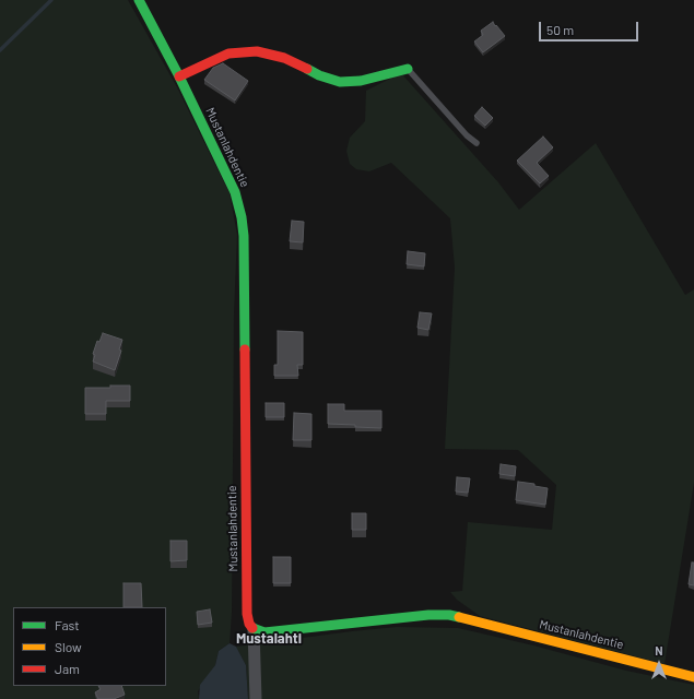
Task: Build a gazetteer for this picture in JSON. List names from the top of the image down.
{
  "streets": {
    "street": ["Mustanlahdentie"]
  },
  "districts": ["Mustalahti"],
  "legend": ["Fast", "Slow", "Jam"],
  "scale_bar": "50 m",
  "north": "top"
}
